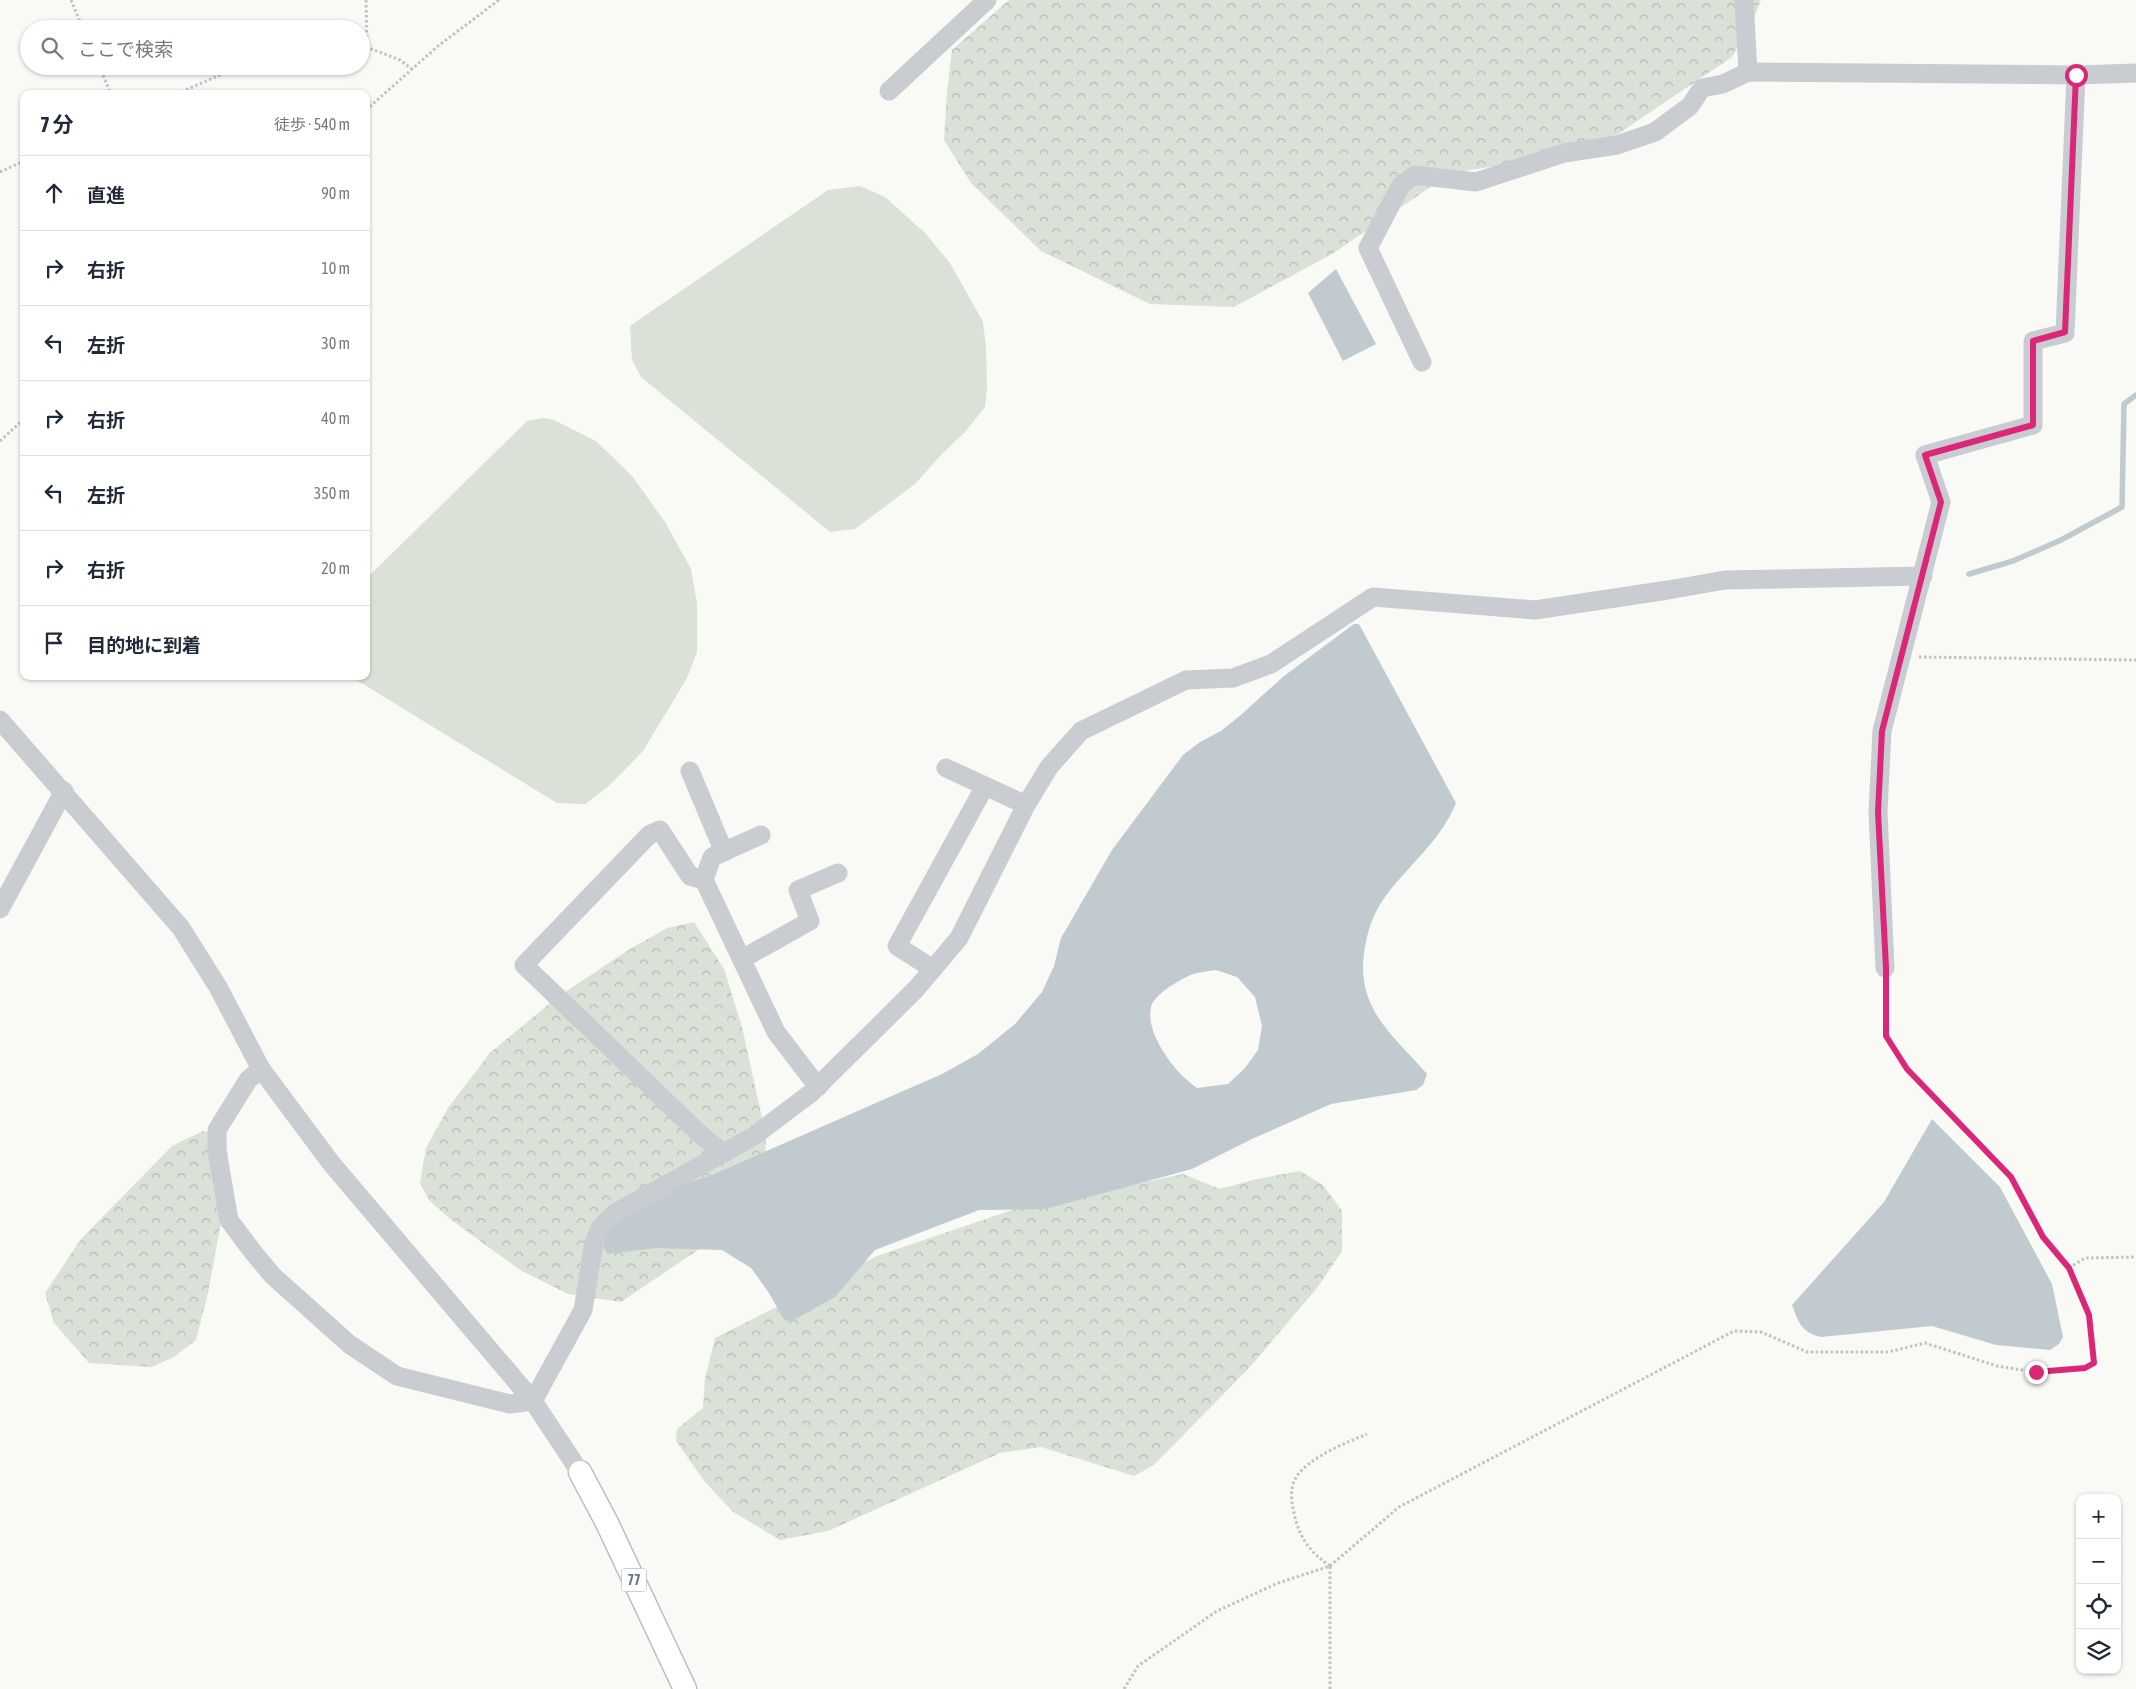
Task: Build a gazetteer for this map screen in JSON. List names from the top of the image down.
{
  "streets": {
    "main road": ["77"]
  },
  "page": {
    "search": "ここで検索",
    "heading": ["7 分", "徒歩 · 540 m"],
    "list": [
      ["直進", "90 m"],
      ["右折", "10 m"],
      ["左折", "30 m"],
      ["右折", "40 m"],
      ["左折", "350 m"],
      ["右折", "20 m"],
      "目的地に到着"
    ],
    "map_buttons": ["+", "−"]
  }
}
